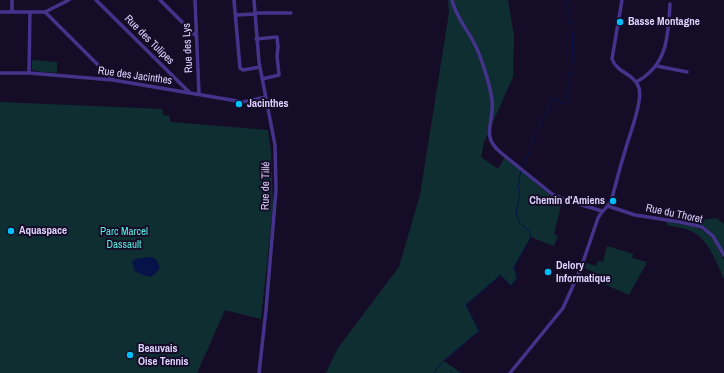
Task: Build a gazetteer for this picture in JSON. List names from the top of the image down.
{
  "streets": {
    "street": [
      "Rue des Tulipes",
      "Rue des Lys",
      "Rue des Jacinthes",
      "Rue de Tillé",
      "Rue du Thoret"
    ]
  },
  "crossings": [
    ["Rue des Tulipes", "Rue des Jacinthes"],
    ["Rue des Lys", "Rue des Jacinthes"],
    ["Rue des Jacinthes", "Rue de Tillé"]
  ],
  "parks": ["Parc Marcel Dassault"],
  "places": [
    "Basse Montagne",
    "Jacinthes",
    "Chemin d'Amiens",
    "Aquaspace",
    "Delory Informatique",
    "Beauvais Oise Tennis"
  ]
}
